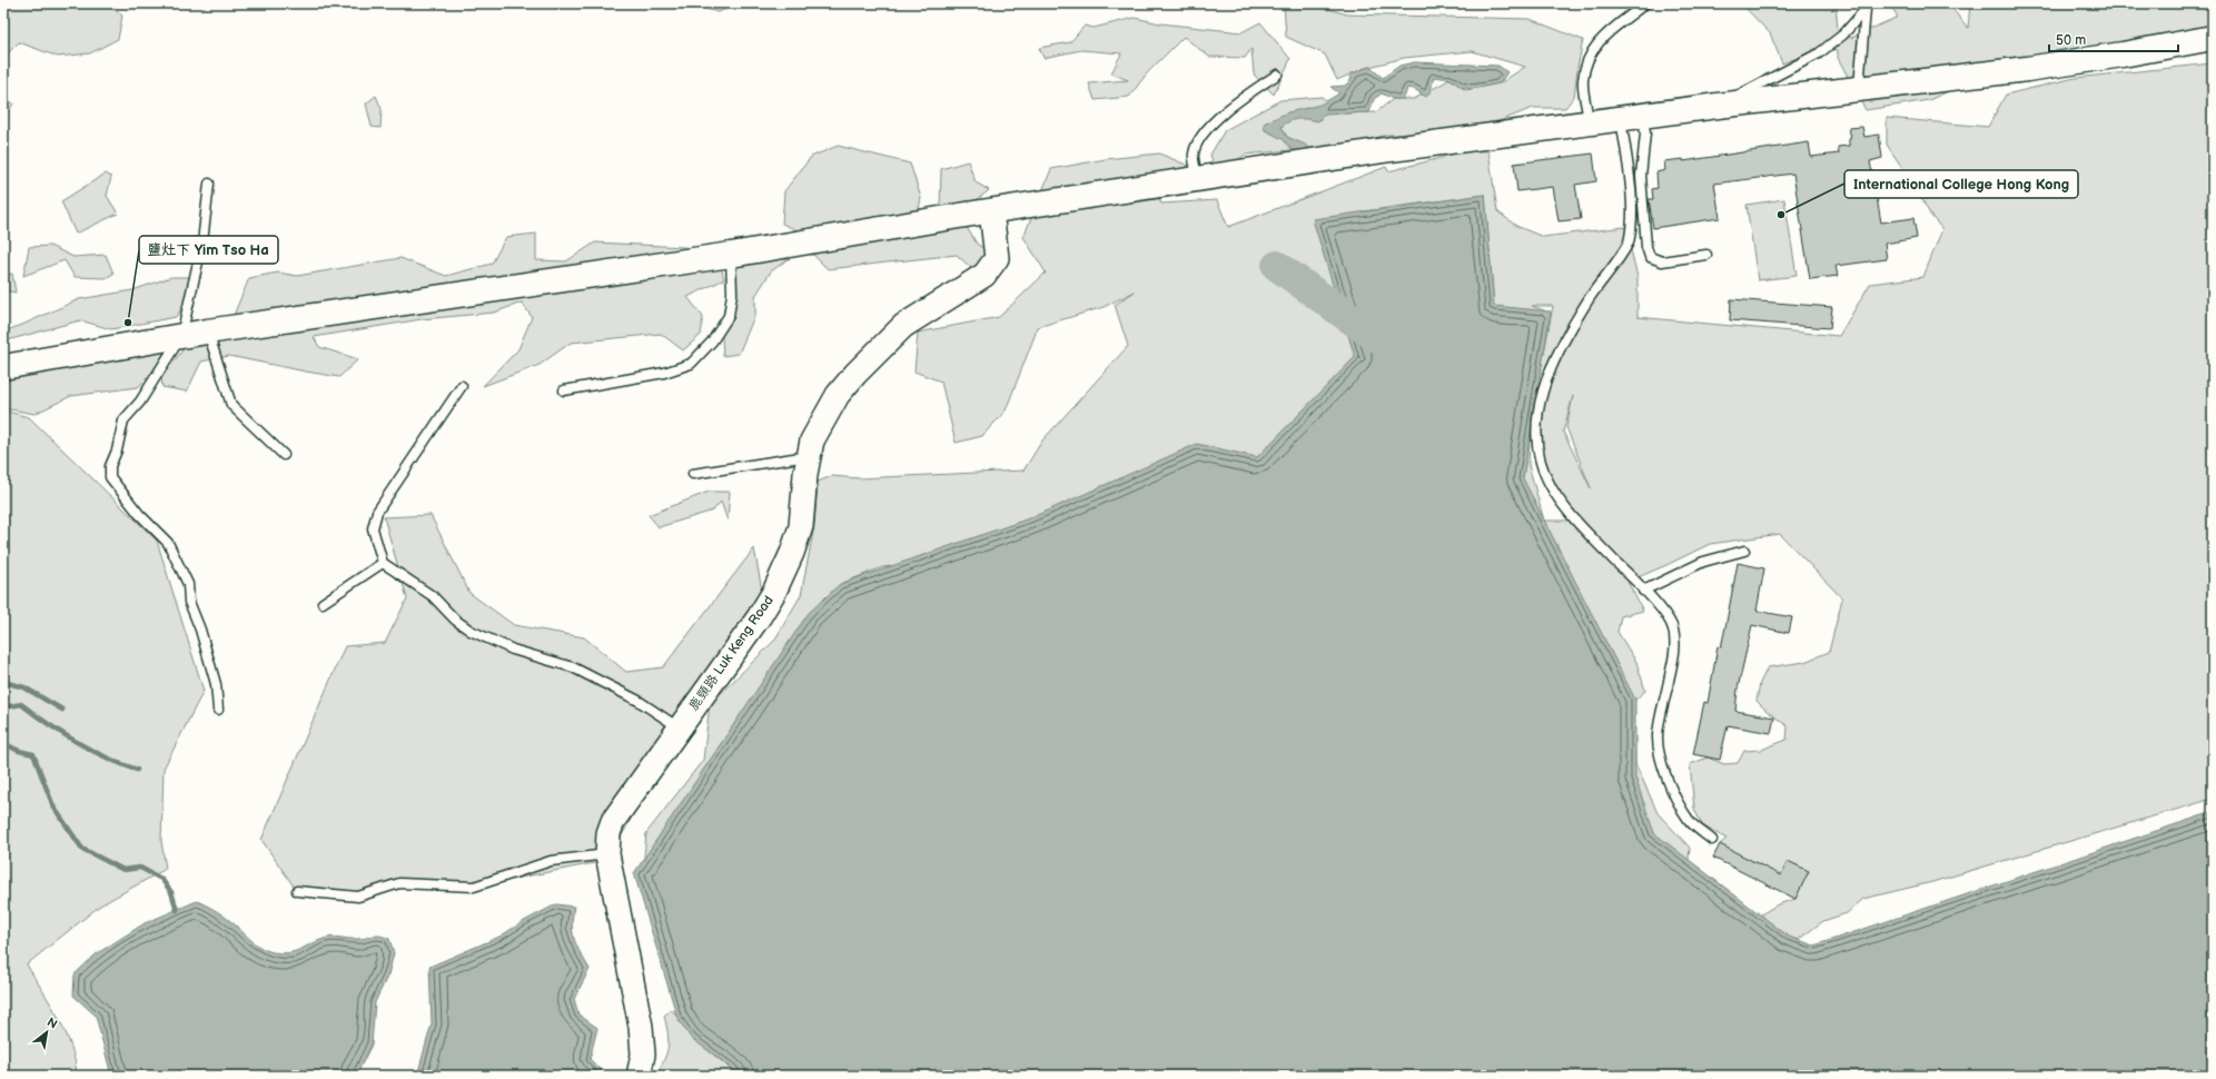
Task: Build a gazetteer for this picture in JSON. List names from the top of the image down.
{
  "streets": {
    "street": ["鹿頸路 Luk Keng Road"]
  },
  "places": ["International College Hong Kong", "鹽灶下 Yim Tso Ha"],
  "scale_bar": "50 m",
  "north": "top right"
}
